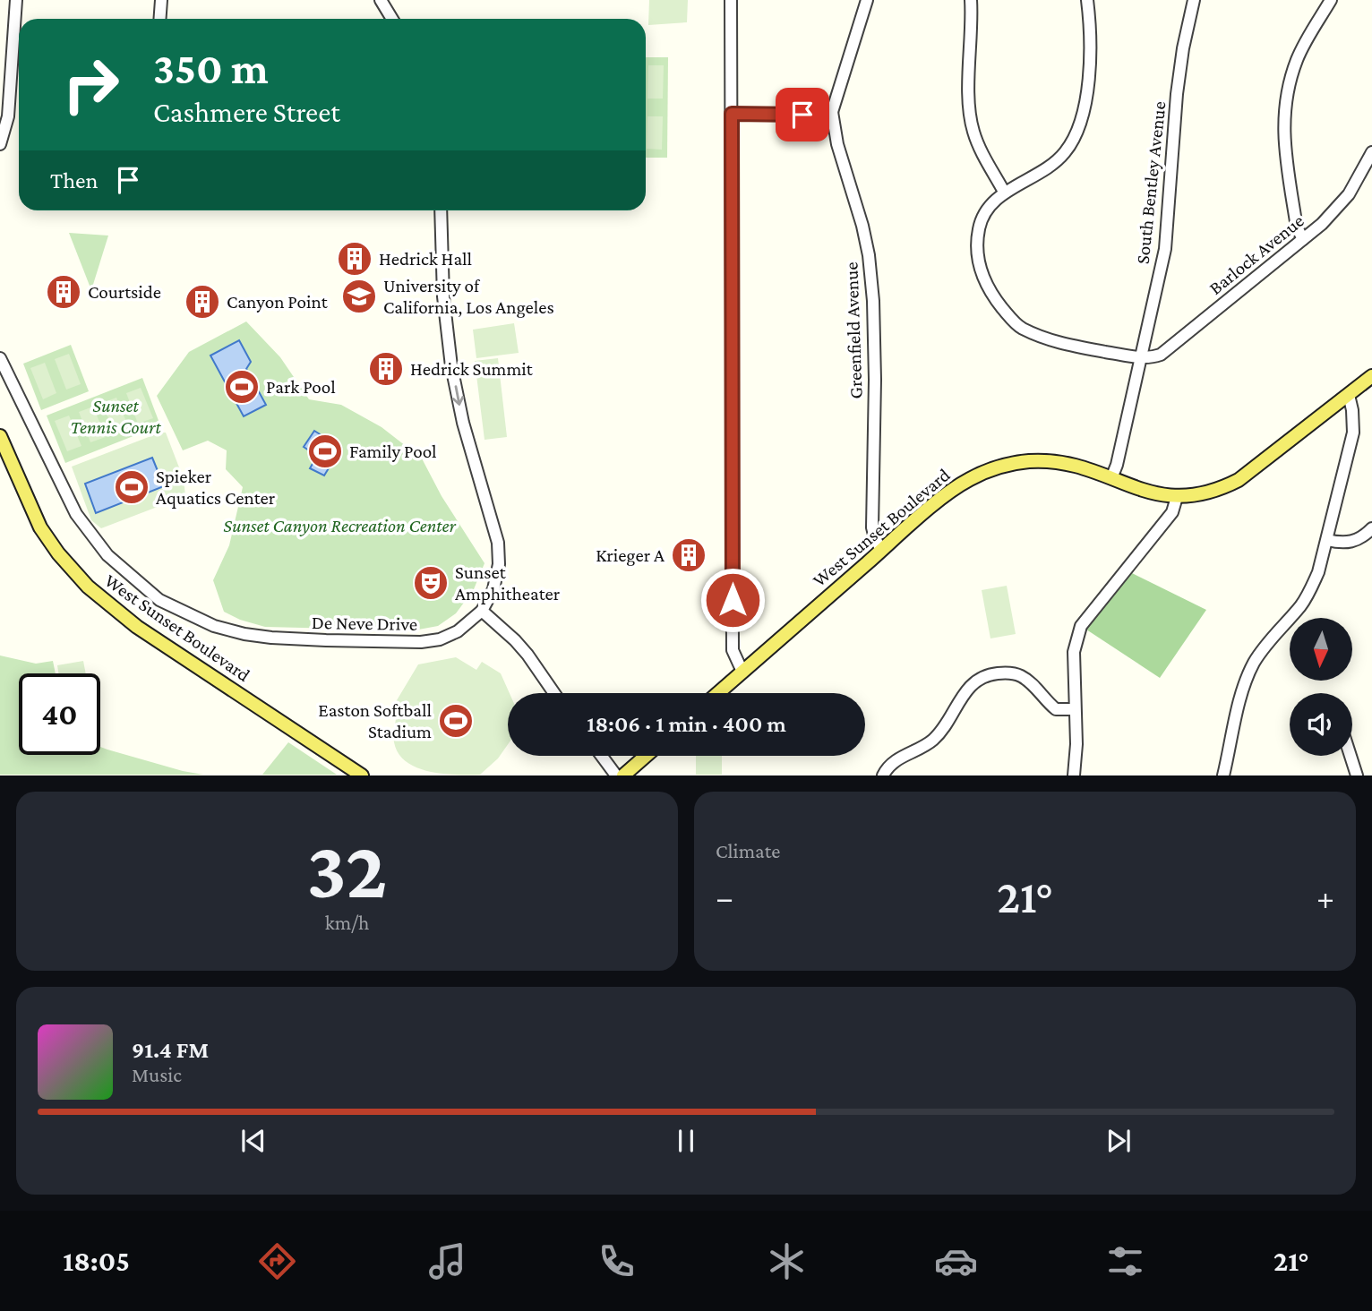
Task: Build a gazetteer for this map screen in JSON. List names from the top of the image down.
{
  "streets": {
    "main road": ["West Sunset Boulevard"],
    "street": [
      "South Bentley Avenue",
      "Barlock Avenue",
      "Greenfield Avenue",
      "De Neve Drive"
    ]
  },
  "crossings": [
    ["South Bentley Avenue", "Barlock Avenue"],
    ["South Bentley Avenue", "West Sunset Boulevard"],
    ["Greenfield Avenue", "West Sunset Boulevard"]
  ],
  "one_way": ["De Neve Drive"],
  "parks": ["Sunset Tennis Court", "Sunset Canyon Recreation Center"],
  "places": {
    "building": [
      "Hedrick Hall",
      "Courtside",
      "Canyon Point",
      "Hedrick Summit",
      "Krieger A"
    ],
    "school or university": ["University of California, Los Angeles"],
    "sports": [
      "Park Pool",
      "Family Pool",
      "Spieker Aquatics Center",
      "Easton Softball Stadium"
    ],
    "theatre": ["Sunset Amphitheater"]
  },
  "north": "bottom",
  "page": {
    "turn": ["350 m", "Cashmere Street"],
    "then": "Then",
    "limit": "40",
    "trip": "18:06 · 1 min · 400 m",
    "tile": [
      ["32", "km/h"],
      "Climate"
    ],
    "heat": ["−", "21°", "+"],
    "song": ["91.4 FM", "Music"],
    "tabs": ["18:05", "21°"]
  }
}
